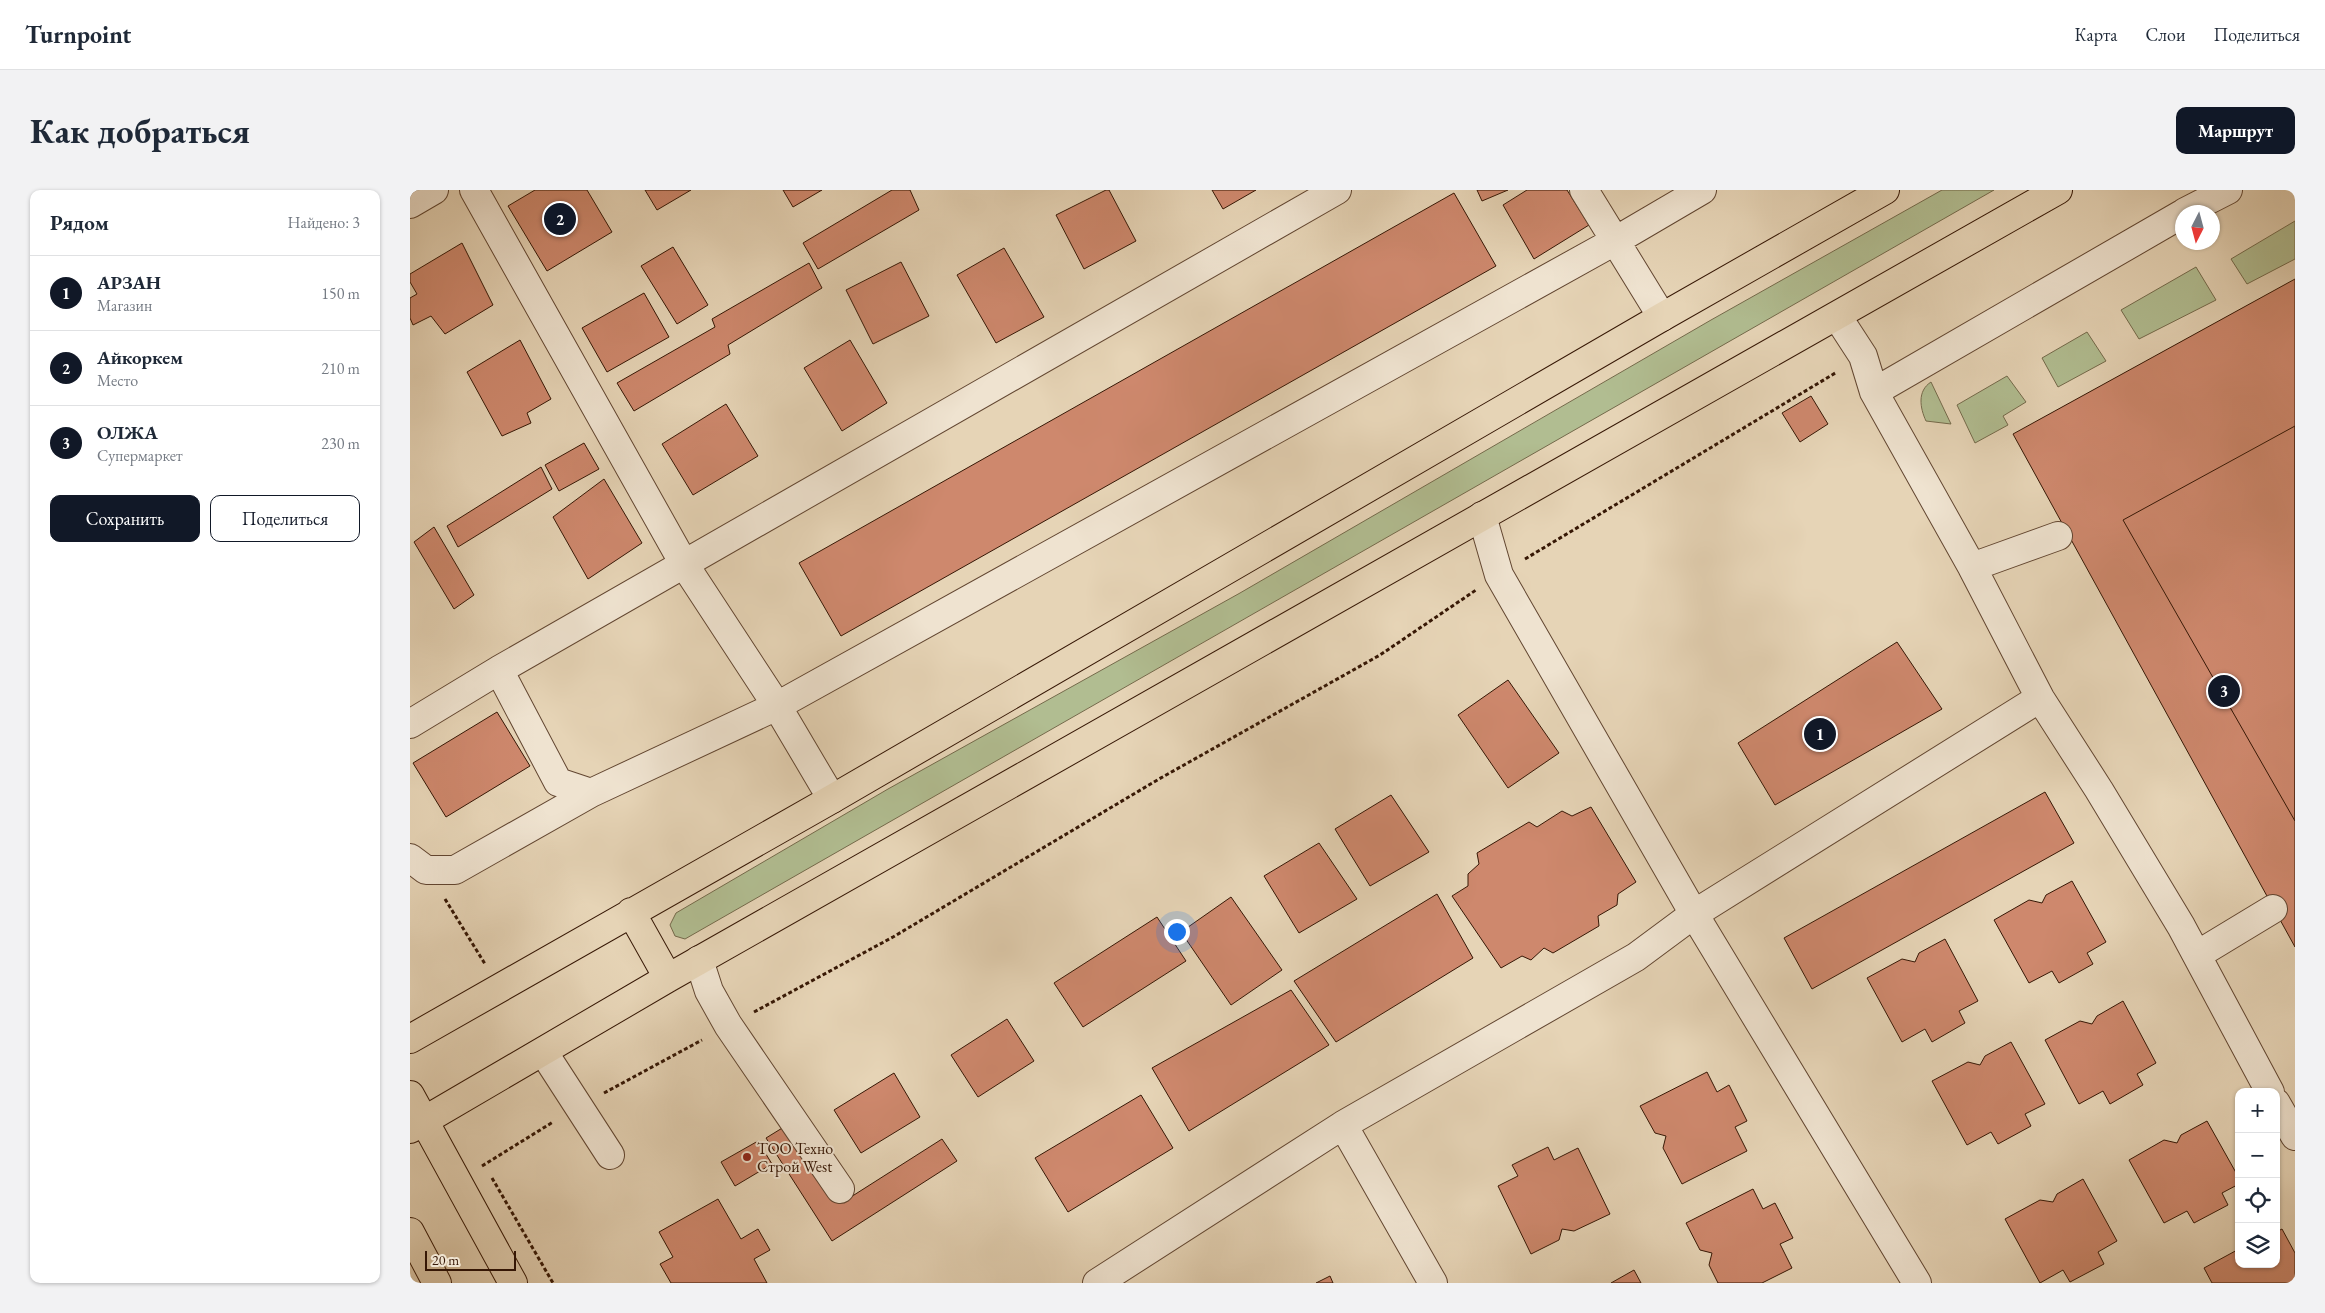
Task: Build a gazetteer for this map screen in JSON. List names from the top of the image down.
{
  "places": ["ТОО Техно Строй West"],
  "scale_bar": "20 m",
  "north": "bottom",
  "page": {
    "header": "Turnpoint",
    "nav": ["Карта", "Слои", "Поделиться"],
    "buttons": [
      "Маршрут",
      ["Сохранить", "Поделиться"]
    ],
    "title": "Как добраться",
    "heading": ["Рядом", "Найдено: 3"],
    "pins": ["2", "3", "1"],
    "list": [
      {
        "mark": "1",
        "name": "АРЗАН",
        "note": "Магазин",
        "value": "150 m"
      },
      {
        "mark": "2",
        "name": "Айкоркем",
        "note": "Место",
        "value": "210 m"
      },
      {
        "mark": "3",
        "name": "ОЛЖА",
        "note": "Супермаркет",
        "value": "230 m"
      }
    ],
    "map_buttons": ["+", "−"],
    "scale": "20 m"
  }
}
